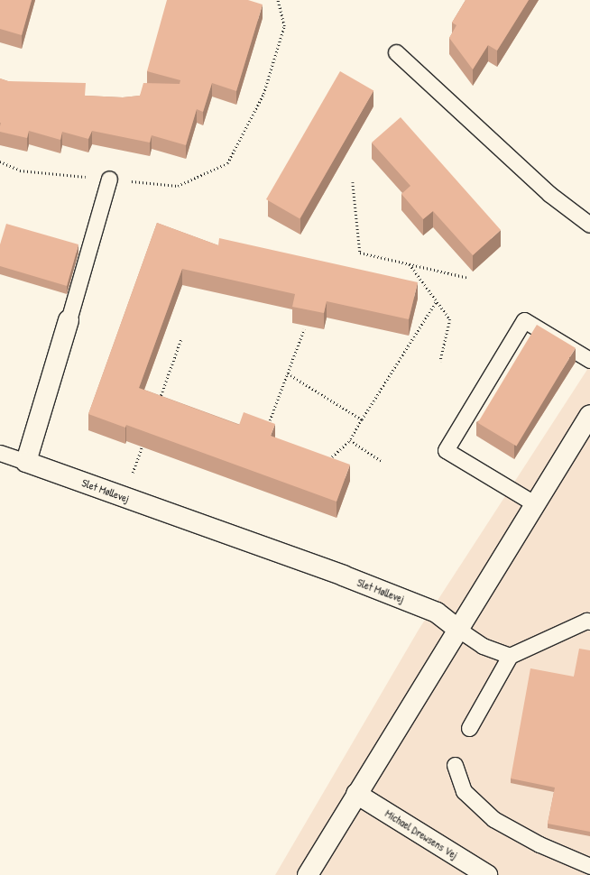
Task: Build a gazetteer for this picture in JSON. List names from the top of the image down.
{
  "streets": {
    "street": ["Slet Møllevej", "Michael Drewsens Vej"]
  }
}
